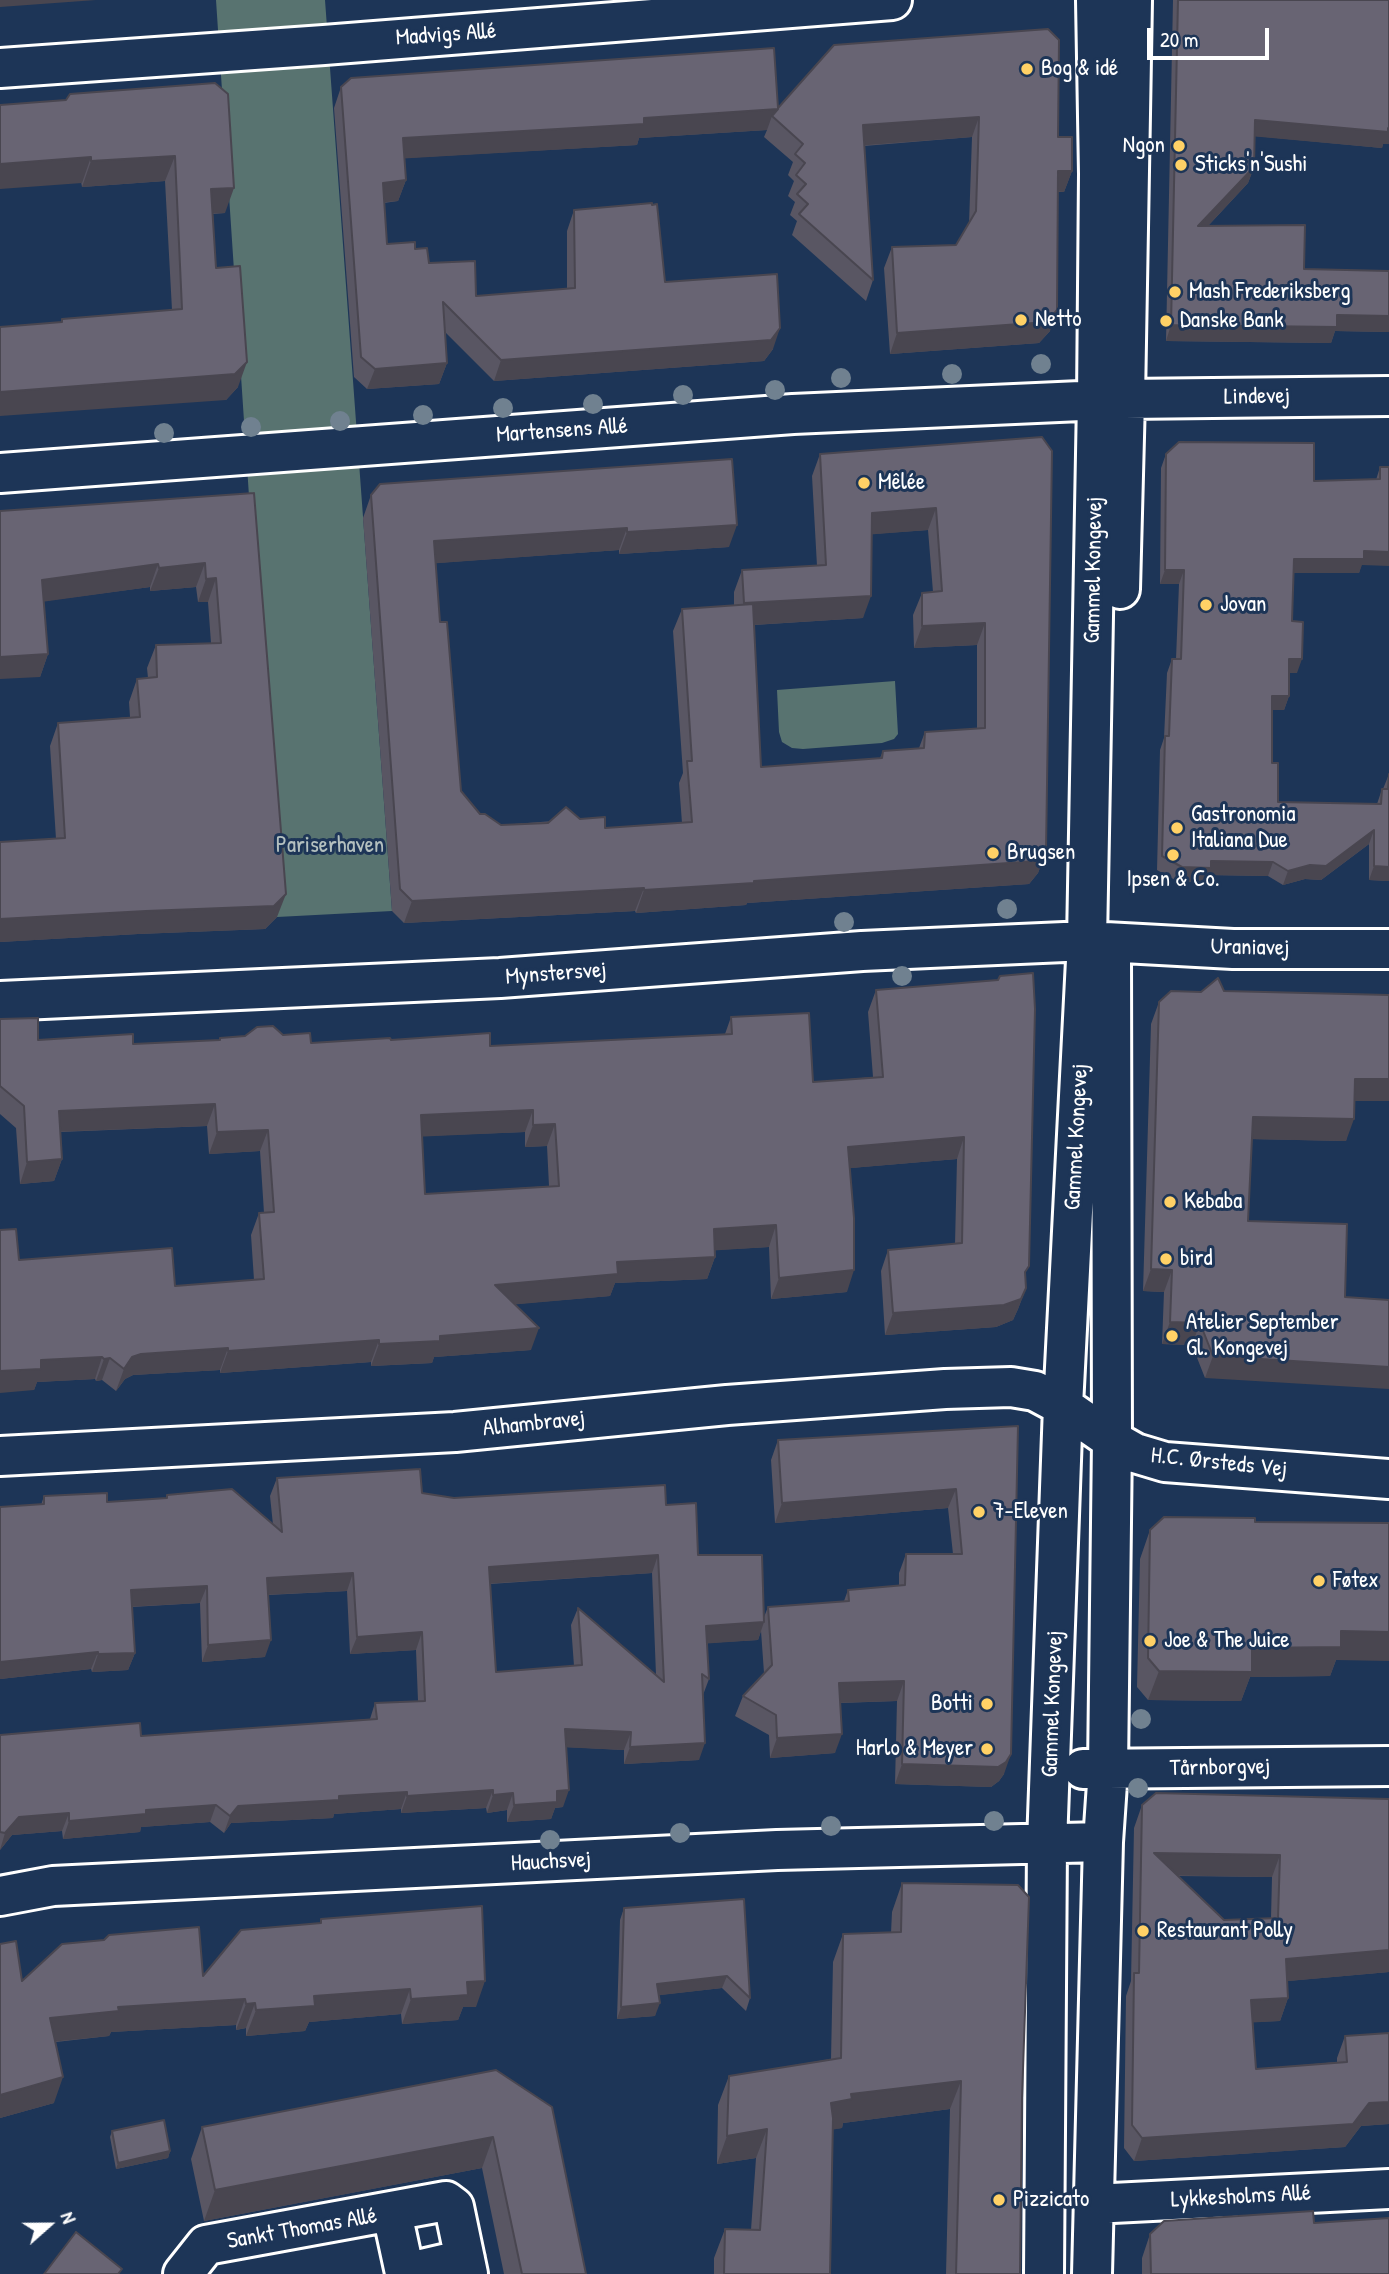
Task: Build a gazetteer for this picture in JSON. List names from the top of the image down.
{
  "streets": {
    "street": [
      "Madvigs Allé",
      "Lindevej",
      "Martensens Allé",
      "Gammel Kongevej",
      "Uraniavej",
      "Mynstersvej",
      "Alhambravej",
      "H.C. Ørsteds Vej",
      "Tårnborgvej",
      "Hauchsvej",
      "Lykkesholms Allé",
      "Sankt Thomas Allé"
    ]
  },
  "crossings": [
    ["Lindevej", "Martensens Allé"],
    ["Lindevej", "Gammel Kongevej"],
    ["Martensens Allé", "Gammel Kongevej"],
    ["Gammel Kongevej", "Uraniavej"],
    ["Gammel Kongevej", "Mynstersvej"],
    ["Gammel Kongevej", "Alhambravej"],
    ["Gammel Kongevej", "H.C. Ørsteds Vej"],
    ["Gammel Kongevej", "Tårnborgvej"],
    ["Gammel Kongevej", "Hauchsvej"],
    ["Gammel Kongevej", "Lykkesholms Allé"],
    ["Uraniavej", "Mynstersvej"],
    ["Alhambravej", "H.C. Ørsteds Vej"]
  ],
  "parks": ["Pariserhaven"],
  "places": [
    "Bog & idé",
    "Ngon",
    "Sticks'n'Sushi",
    "Mash Frederiksberg",
    "Netto",
    "Danske Bank",
    "Mêlée",
    "Jovan",
    "Gastronomia Italiana Due",
    "Brugsen",
    "Ipsen & Co.",
    "Kebaba",
    "bird",
    "Atelier September Gl. Kongevej",
    "7-Eleven",
    "Føtex",
    "Joe & The Juice",
    "Botti",
    "Harlo & Meyer",
    "Restaurant Polly",
    "Pizzicato"
  ],
  "scale_bar": "20 m",
  "north": "right"
}
